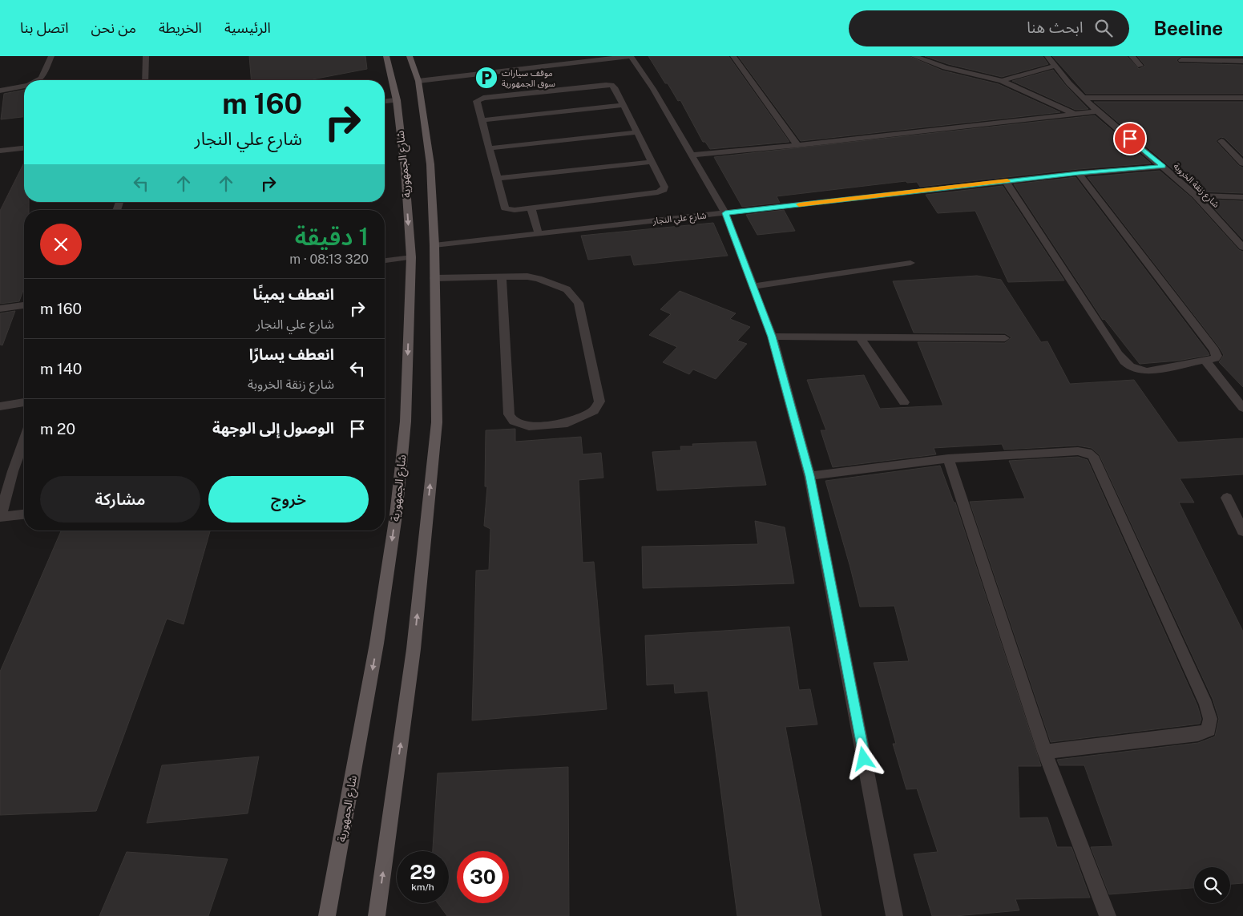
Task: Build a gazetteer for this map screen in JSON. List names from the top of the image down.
{
  "streets": {
    "main road": ["شارع الجمهورية"],
    "street": ["شارع زنقة الخروبة", "شارع علي النجار"]
  },
  "crossings": [
    ["شارع زنقة الخروبة", "شارع علي النجار"]
  ],
  "places": {
    "parking": ["موقف سيارات سوق الجمهورية"]
  },
  "page": {
    "header": "Beeline",
    "search": "ابحث هنا",
    "nav": [
      "الرئيسية",
      "الخريطة",
      "من نحن",
      "اتصل بنا"
    ],
    "turn": ["160 m", "شارع علي النجار"],
    "heading": ["1 دقيقة", "320 m · 08:13"],
    "list": [
      {
        "name": "انعطف يمينًا",
        "note": "شارع علي النجار",
        "value": "160 m"
      },
      {
        "name": "انعطف يسارًا",
        "note": "شارع زنقة الخروبة",
        "value": "140 m"
      },
      {
        "name": "الوصول إلى الوجهة",
        "value": "20 m"
      }
    ],
    "buttons": ["خروج", "مشاركة"],
    "speed": "29 km/h",
    "limit": "30"
  }
}
